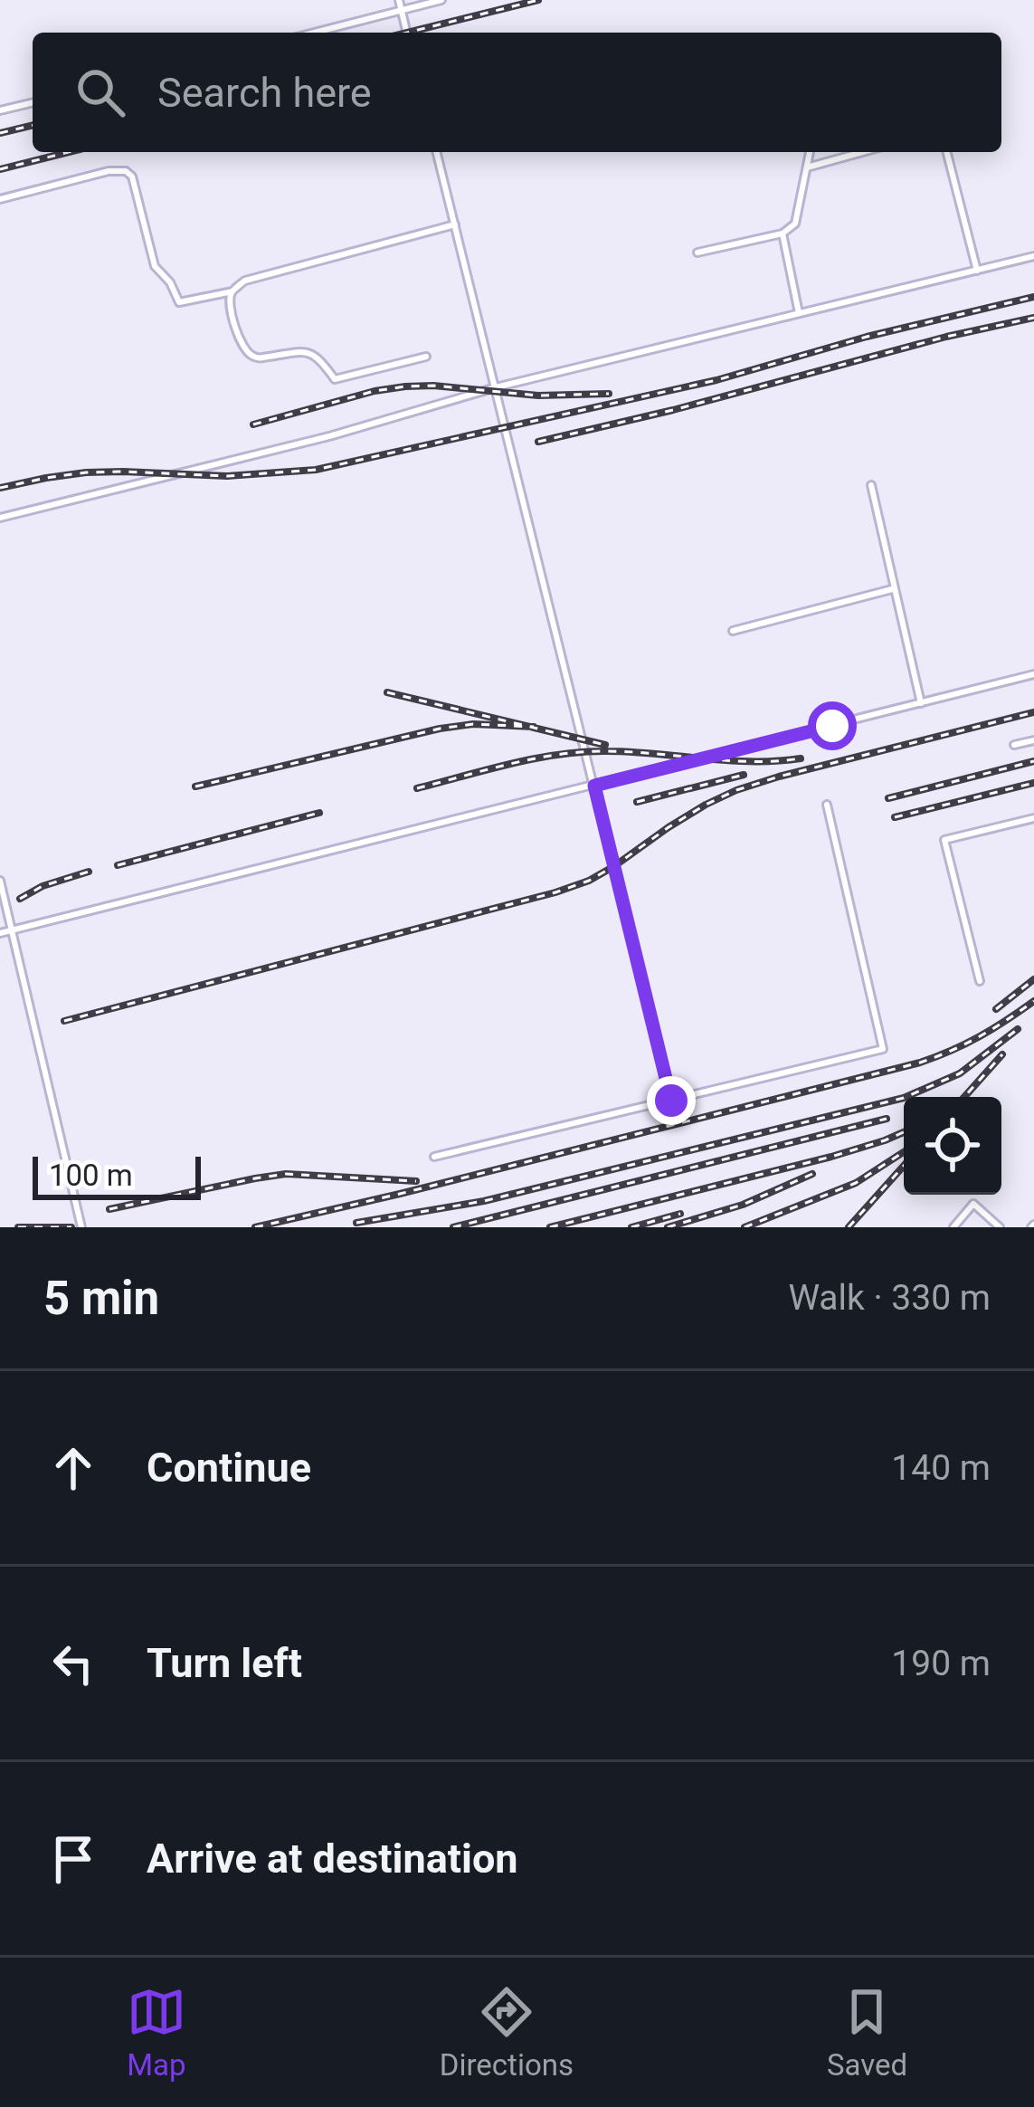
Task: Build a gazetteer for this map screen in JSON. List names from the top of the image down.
{
  "scale_bar": "100 m",
  "page": {
    "search": "Search here",
    "scale": "100 m",
    "heading": ["5 min", "Walk · 330 m"],
    "list": [
      ["Continue", "140 m"],
      ["Turn left", "190 m"],
      "Arrive at destination"
    ],
    "nav": ["Map", "Directions", "Saved"]
  }
}
